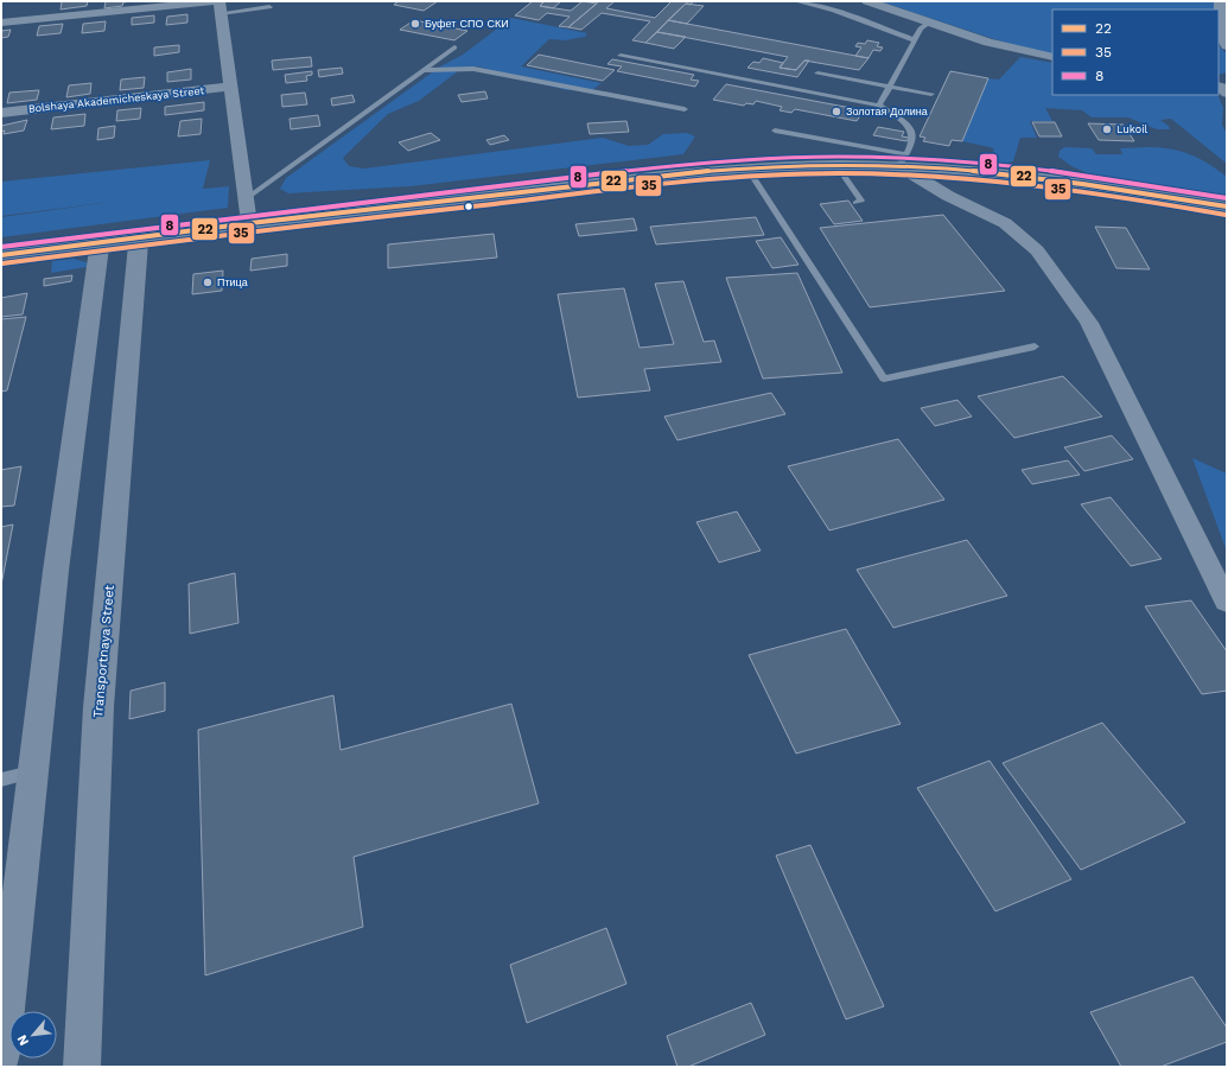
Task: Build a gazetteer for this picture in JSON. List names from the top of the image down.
{
  "streets": {
    "street": ["Bolshaya Akademicheskaya Street", "Transportnaya Street"]
  },
  "places": [
    "Буфет СПО СКИ",
    "Золотая Долина",
    "Lukoil",
    "Птица"
  ],
  "lines": ["transit line 8", "transit line 22", "transit line 35"],
  "legend": ["22", "35", "8"],
  "north": "bottom left"
}
